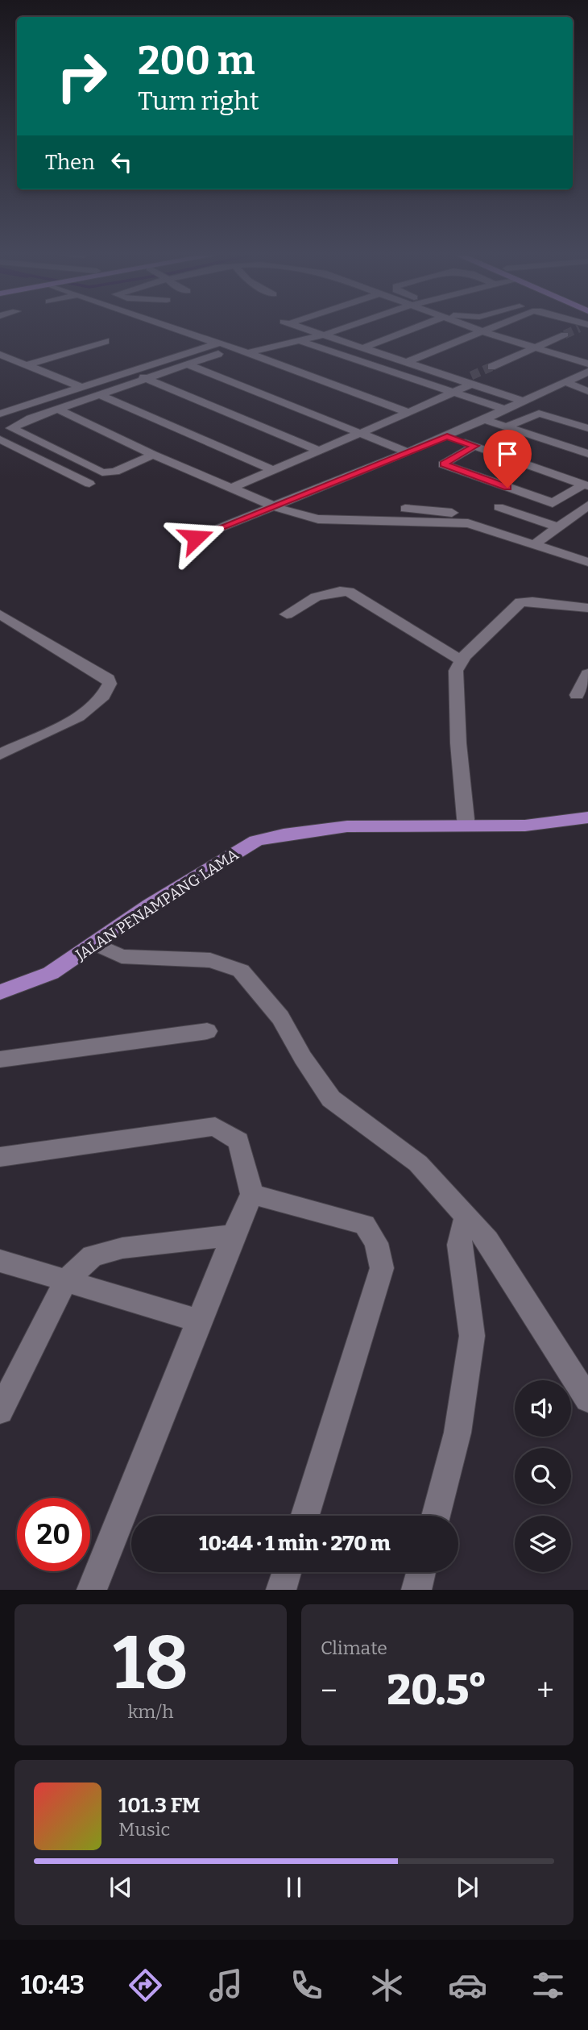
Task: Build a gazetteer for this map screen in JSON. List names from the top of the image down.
{
  "streets": {
    "main road": ["JALAN PENAMPANG LAMA"]
  },
  "page": {
    "turn": ["200 m", "Turn right"],
    "then": "Then",
    "limit": "20",
    "trip": "10:44 · 1 min · 270 m",
    "tile": [
      ["18", "km/h"],
      "Climate"
    ],
    "heat": ["−", "20.5°", "+"],
    "song": ["101.3 FM", "Music"],
    "tabs": "10:43"
  }
}
